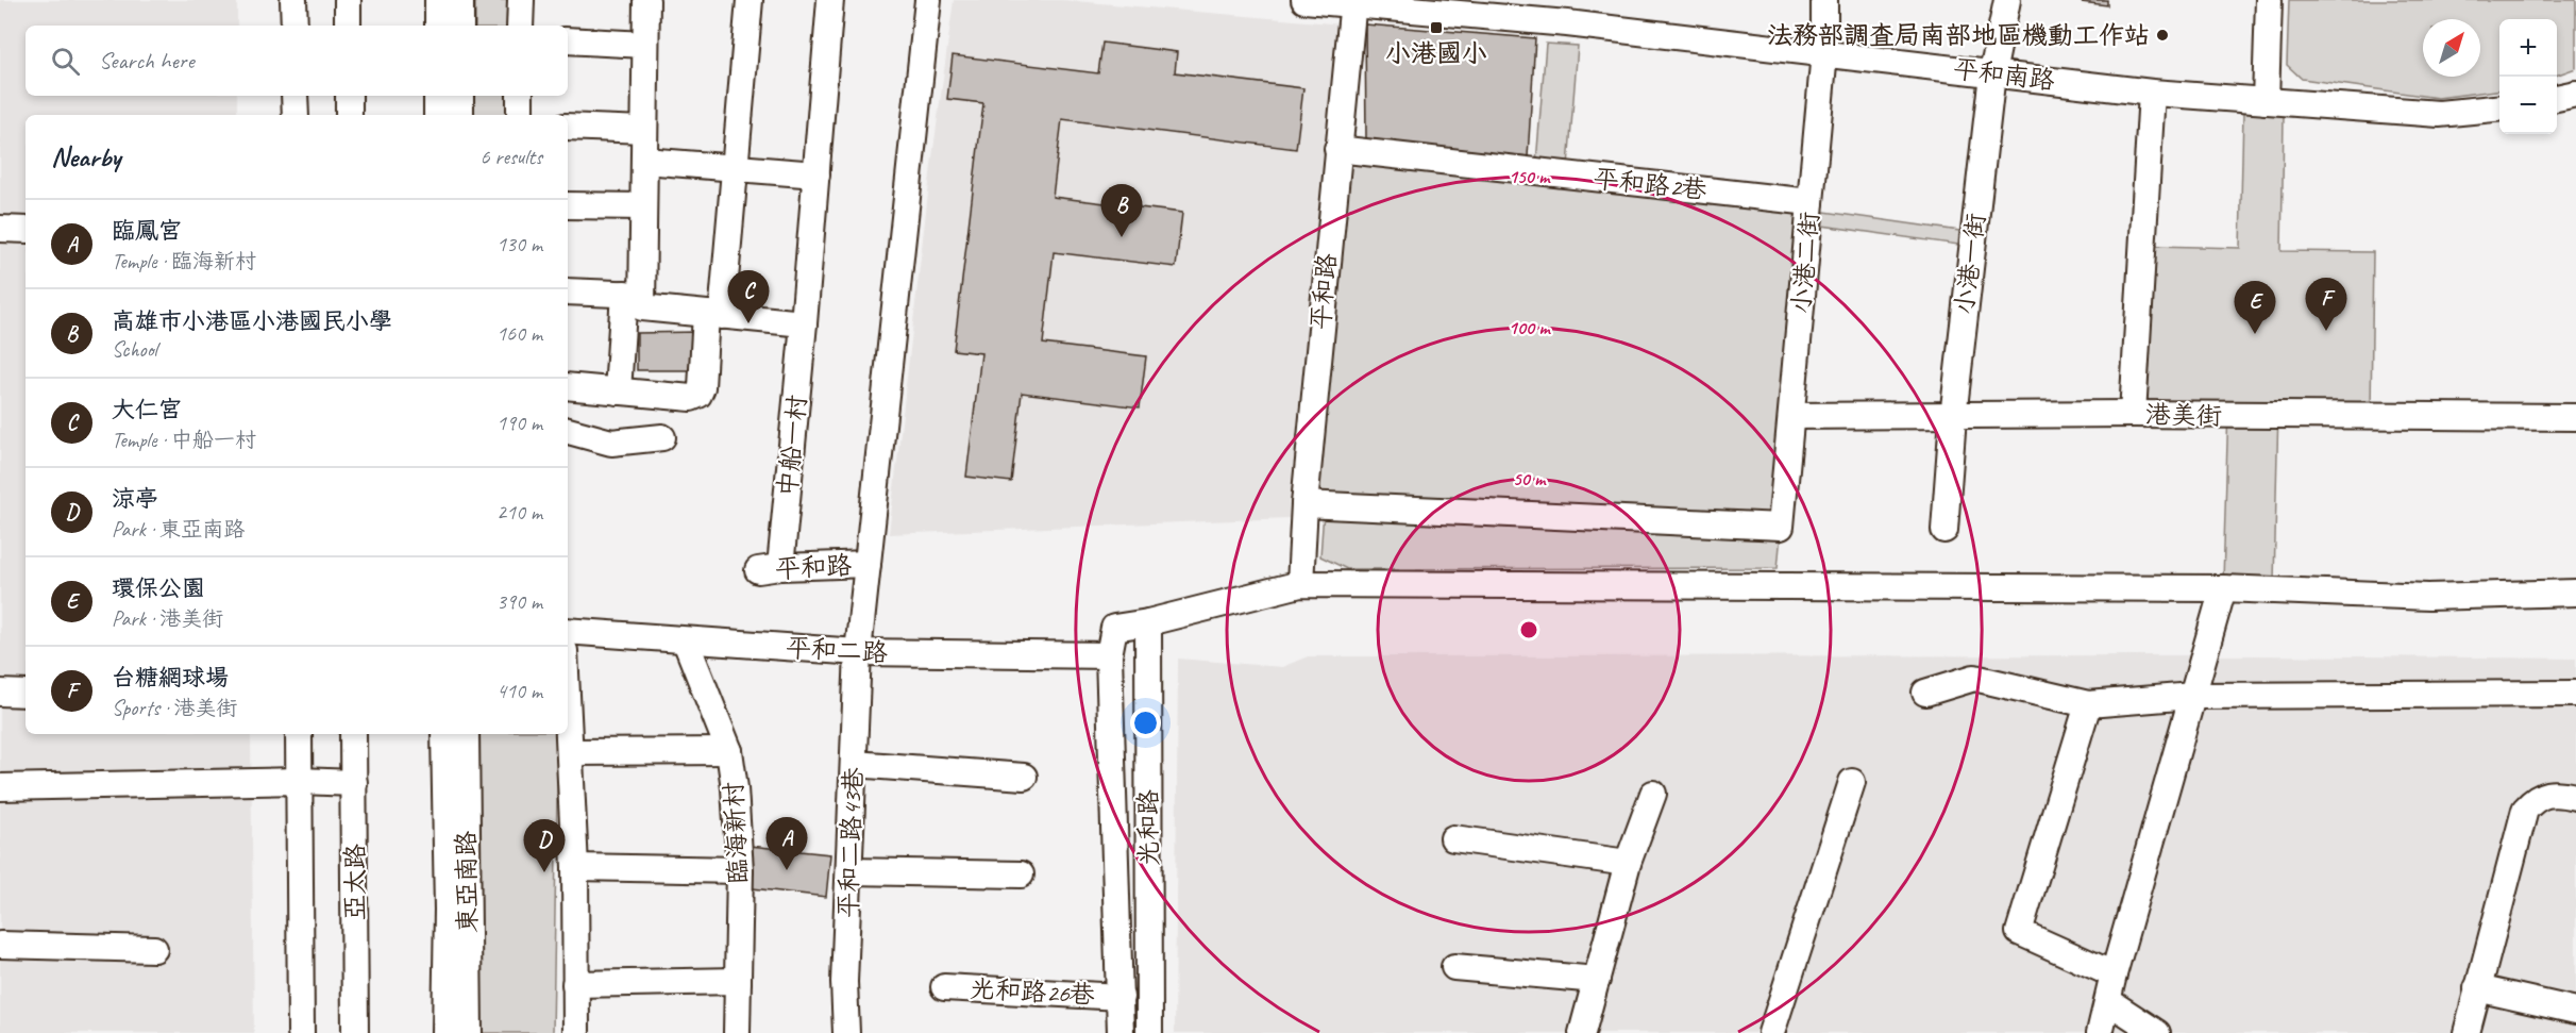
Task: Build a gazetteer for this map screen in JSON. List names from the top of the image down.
{
  "streets": {
    "street": [
      "平和南路",
      "平和路2巷",
      "小港二街",
      "小港一街",
      "平和路",
      "港美街",
      "中船一村",
      "平和二路",
      "光和路",
      "臨海新村",
      "平和二路43巷",
      "亞太路",
      "東亞南路",
      "光和路26巷"
    ]
  },
  "crossings": [
    ["平和南路", "小港二街"],
    ["平和南路", "小港一街"],
    ["平和南路", "平和路"],
    ["平和路2巷", "小港二街"],
    ["平和路2巷", "平和路"],
    ["小港二街", "平和路"],
    ["小港二街", "港美街"],
    ["小港一街", "港美街"],
    ["平和路", "中船一村"],
    ["平和路", "平和二路43巷"],
    ["平和二路", "光和路"],
    ["平和二路", "臨海新村"],
    ["平和二路", "平和二路43巷"],
    ["光和路", "光和路26巷"]
  ],
  "places": {
    "transit": ["小港國小"],
    "other": ["法務部調查局南部地區機動工作站"]
  },
  "north": "top right",
  "page": {
    "map_buttons": ["+", "−"],
    "search": "Search here",
    "heading": ["Nearby", "6 results"],
    "pins": [
      "B",
      "C",
      "F",
      "E",
      "A",
      "D"
    ],
    "list": [
      {
        "mark": "A",
        "name": "臨鳳宮",
        "note": "Temple · 臨海新村",
        "value": "130 m"
      },
      {
        "mark": "B",
        "name": "高雄市小港區小港國民小學",
        "note": "School",
        "value": "160 m"
      },
      {
        "mark": "C",
        "name": "大仁宮",
        "note": "Temple · 中船一村",
        "value": "190 m"
      },
      {
        "mark": "D",
        "name": "涼亭",
        "note": "Park · 東亞南路",
        "value": "210 m"
      },
      {
        "mark": "E",
        "name": "環保公園",
        "note": "Park · 港美街",
        "value": "390 m"
      },
      {
        "mark": "F",
        "name": "台糖網球場",
        "note": "Sports · 港美街",
        "value": "410 m"
      }
    ]
  },
  "rings": ["150 m", "100 m", "50 m"]
}
